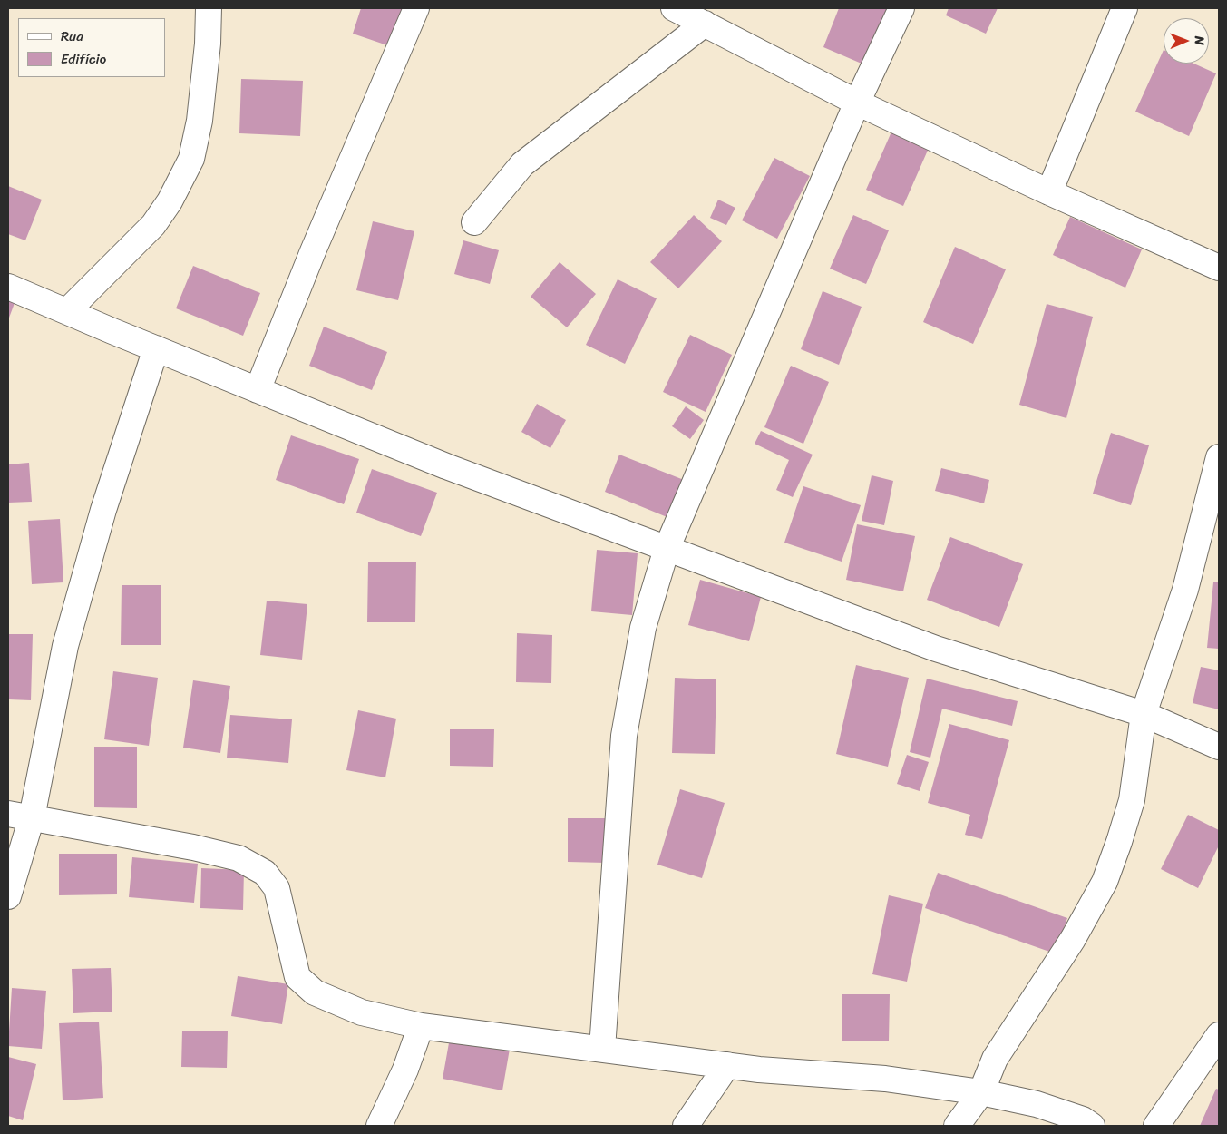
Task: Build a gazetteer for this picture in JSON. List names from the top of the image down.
{
  "legend": ["Rua", "Edifício"],
  "north": "right"
}
